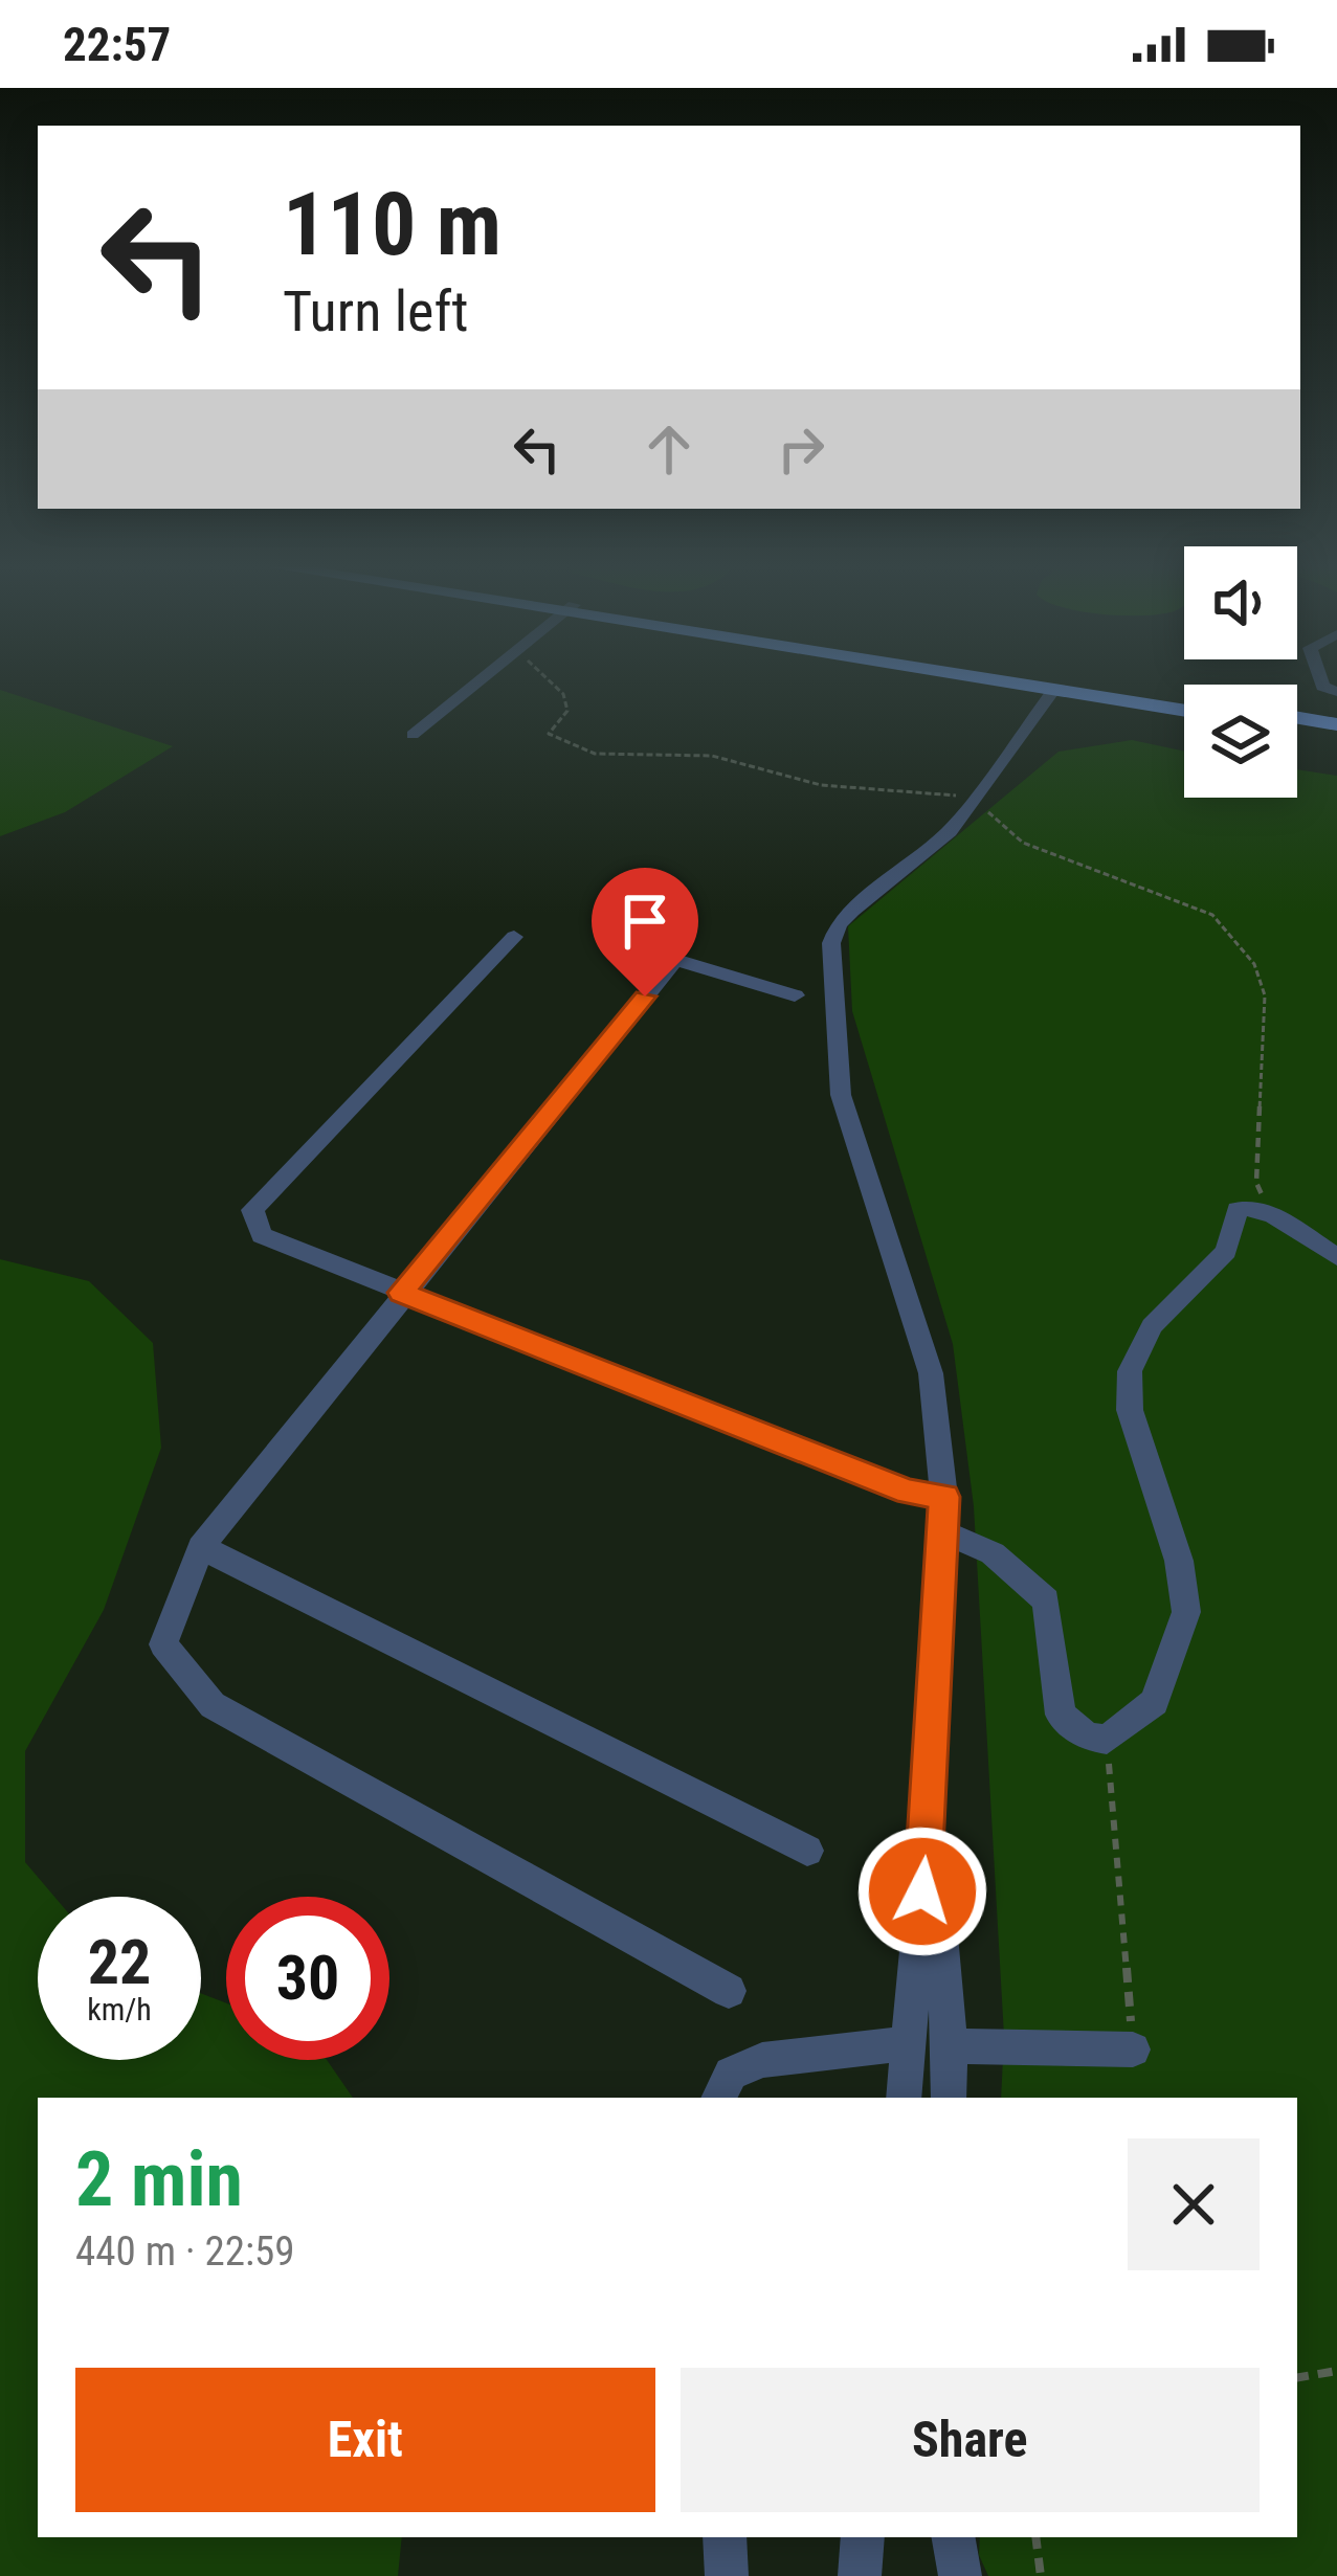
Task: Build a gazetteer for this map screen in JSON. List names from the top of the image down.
{
  "page": {
    "status": "22:57",
    "turn": ["110 m", "Turn left"],
    "speed": "22 km/h",
    "limit": "30",
    "heading": ["2 min", "440 m · 22:59"],
    "buttons": ["Exit", "Share"]
  }
}
